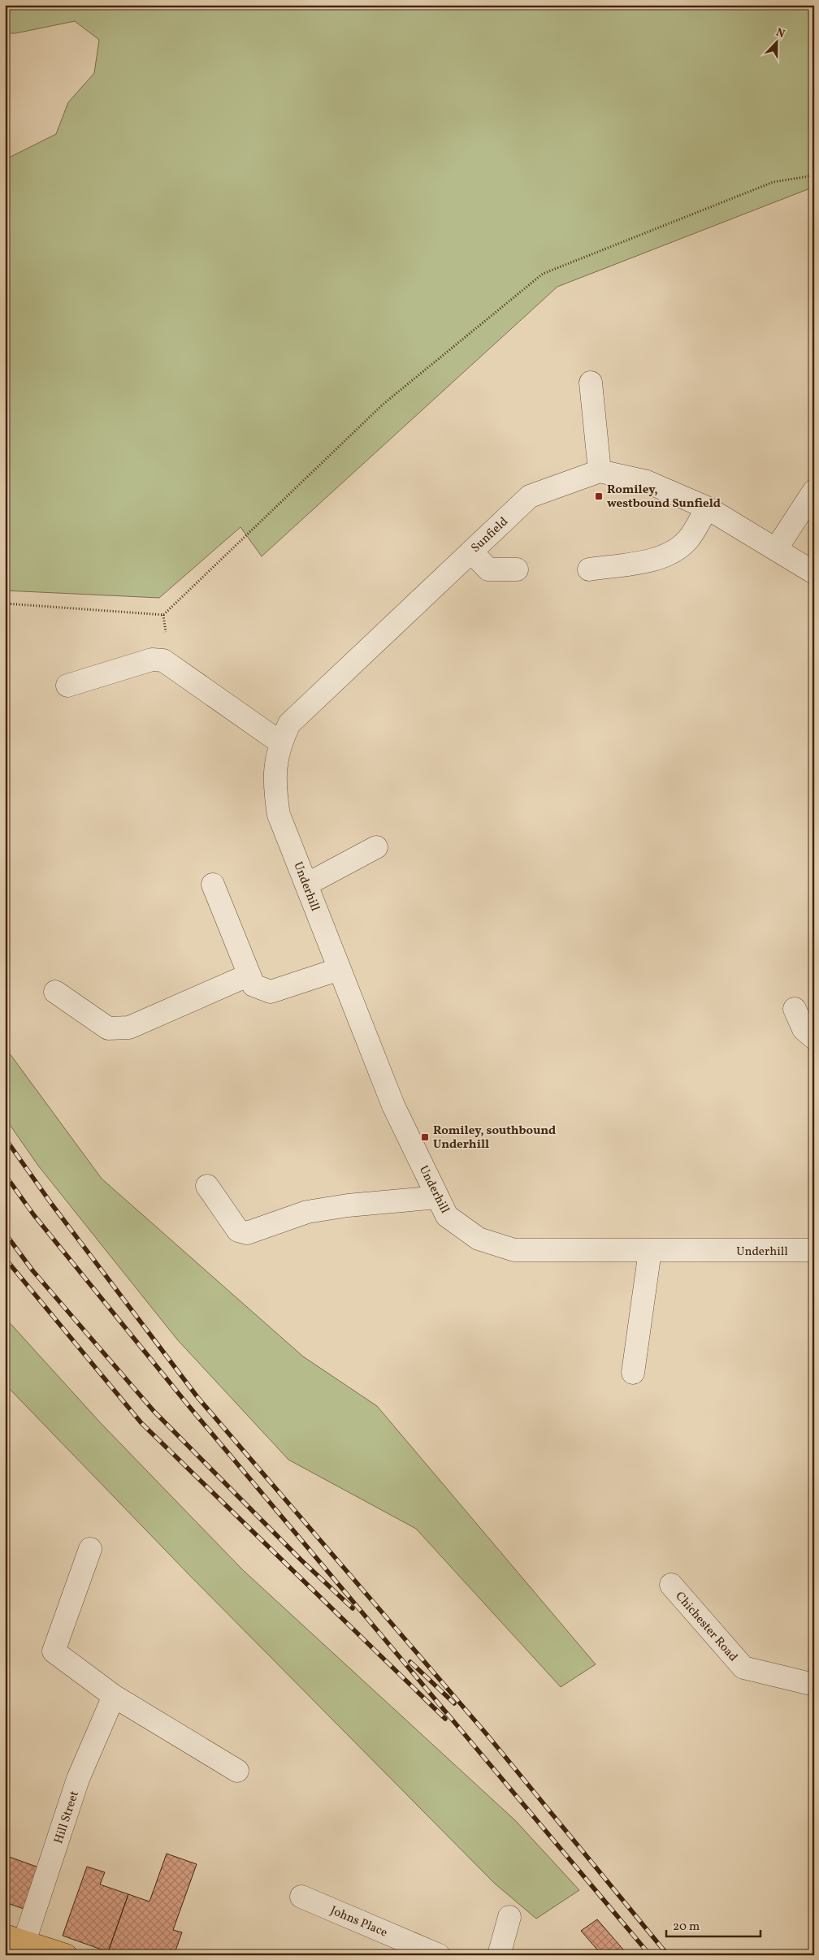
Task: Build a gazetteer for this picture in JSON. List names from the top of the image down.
{
  "streets": {
    "street": [
      "Sunfield",
      "Underhill",
      "Chichester Road",
      "Hill Street",
      "Johns Place"
    ]
  },
  "crossings": [
    ["Sunfield", "Underhill"]
  ],
  "places": {
    "transit": ["Romiley, westbound Sunfield", "Romiley, southbound Underhill"]
  },
  "scale_bar": "20 m",
  "north": "top"
}
